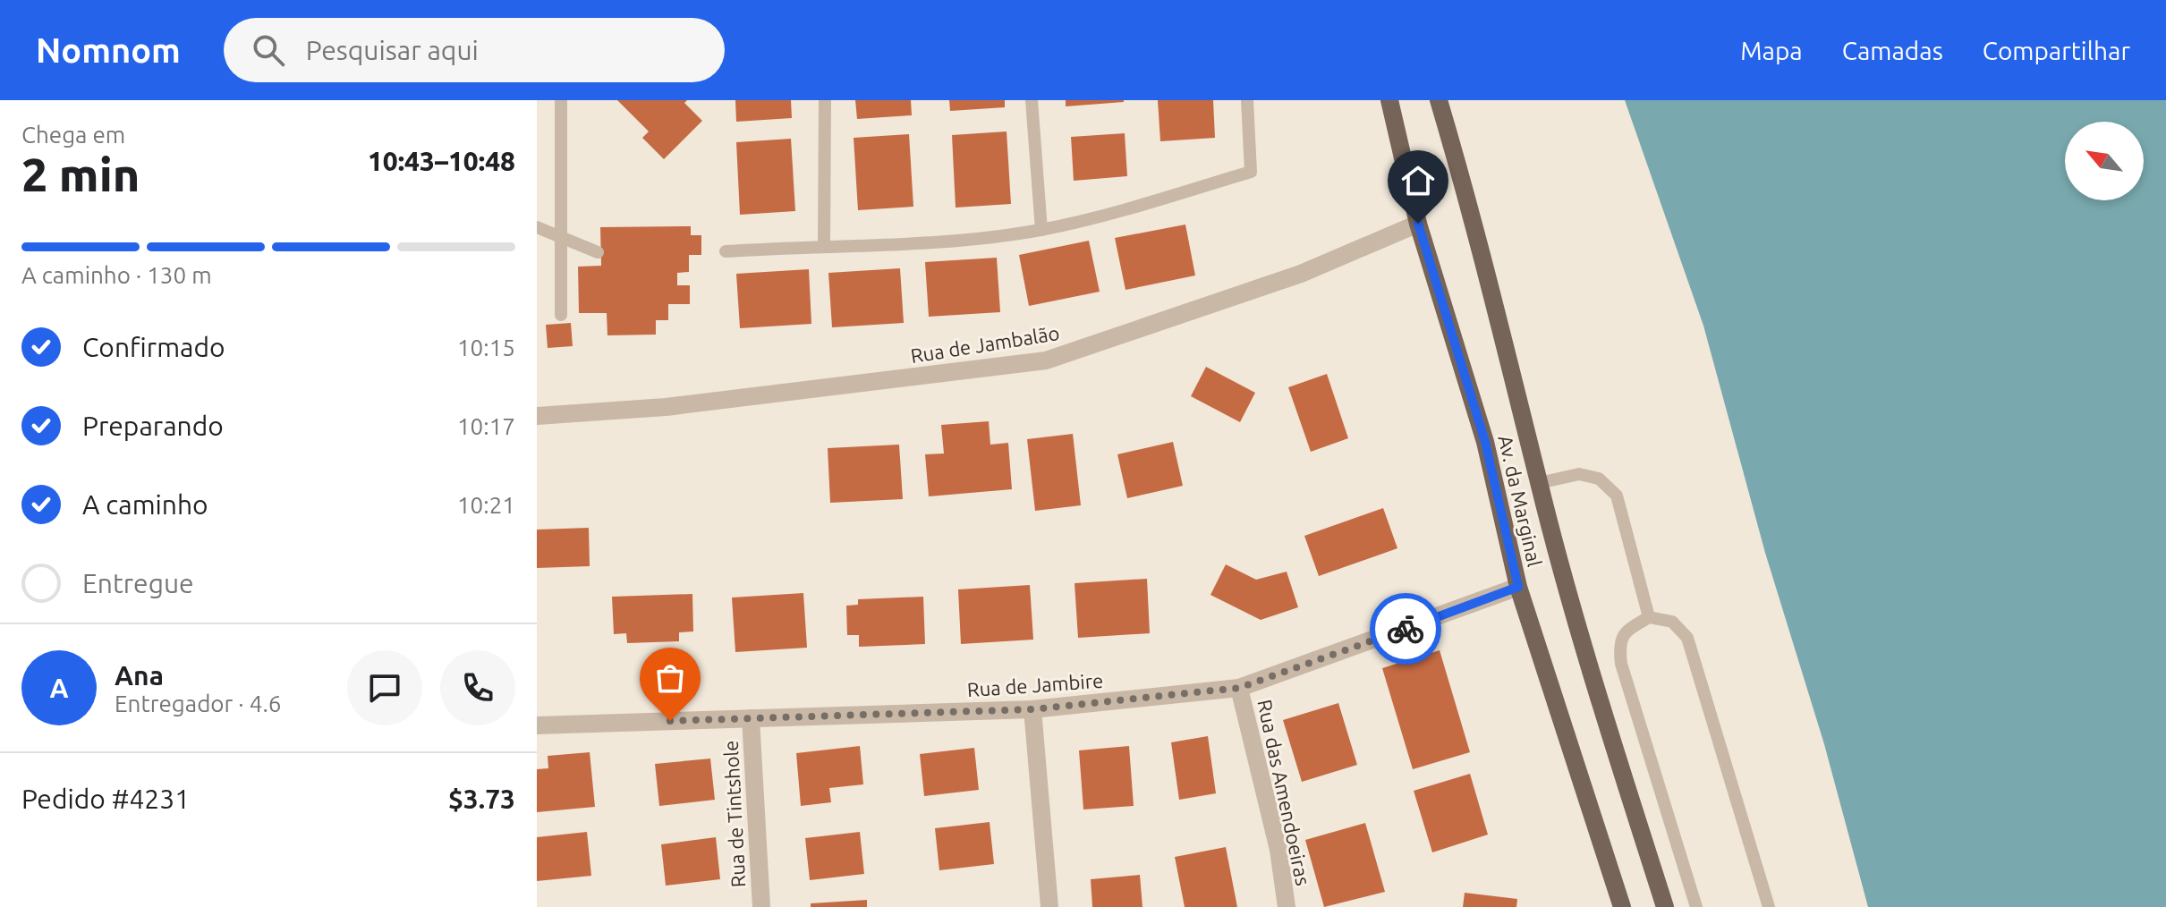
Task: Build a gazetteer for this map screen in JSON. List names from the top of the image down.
{
  "streets": {
    "main road": ["Av. da Marginal"],
    "street": [
      "Rua de Jambalão",
      "Rua de Jambire",
      "Rua das Amendoeiras",
      "Rua de Tintshole"
    ]
  },
  "crossings": [
    ["Rua de Jambalão", "Av. da Marginal"],
    ["Av. da Marginal", "Rua de Jambire"],
    ["Rua de Jambire", "Rua das Amendoeiras"],
    ["Rua de Jambire", "Rua de Tintshole"]
  ],
  "north": "top left",
  "page": {
    "header": "Nomnom",
    "search": "Pesquisar aqui",
    "nav": ["Mapa", "Camadas", "Compartilhar"],
    "heading": ["2 min", "Chega em", "10:43–10:48"],
    "panel": [
      "Ana",
      "Entregador · 4.6",
      "Pedido #4231",
      "$3.73"
    ],
    "bar": "A caminho · 130 m",
    "list": [
      ["Confirmado", "10:15"],
      ["Preparando", "10:17"],
      ["A caminho", "10:21"],
      "Entregue"
    ],
    "round": "A"
  }
}
